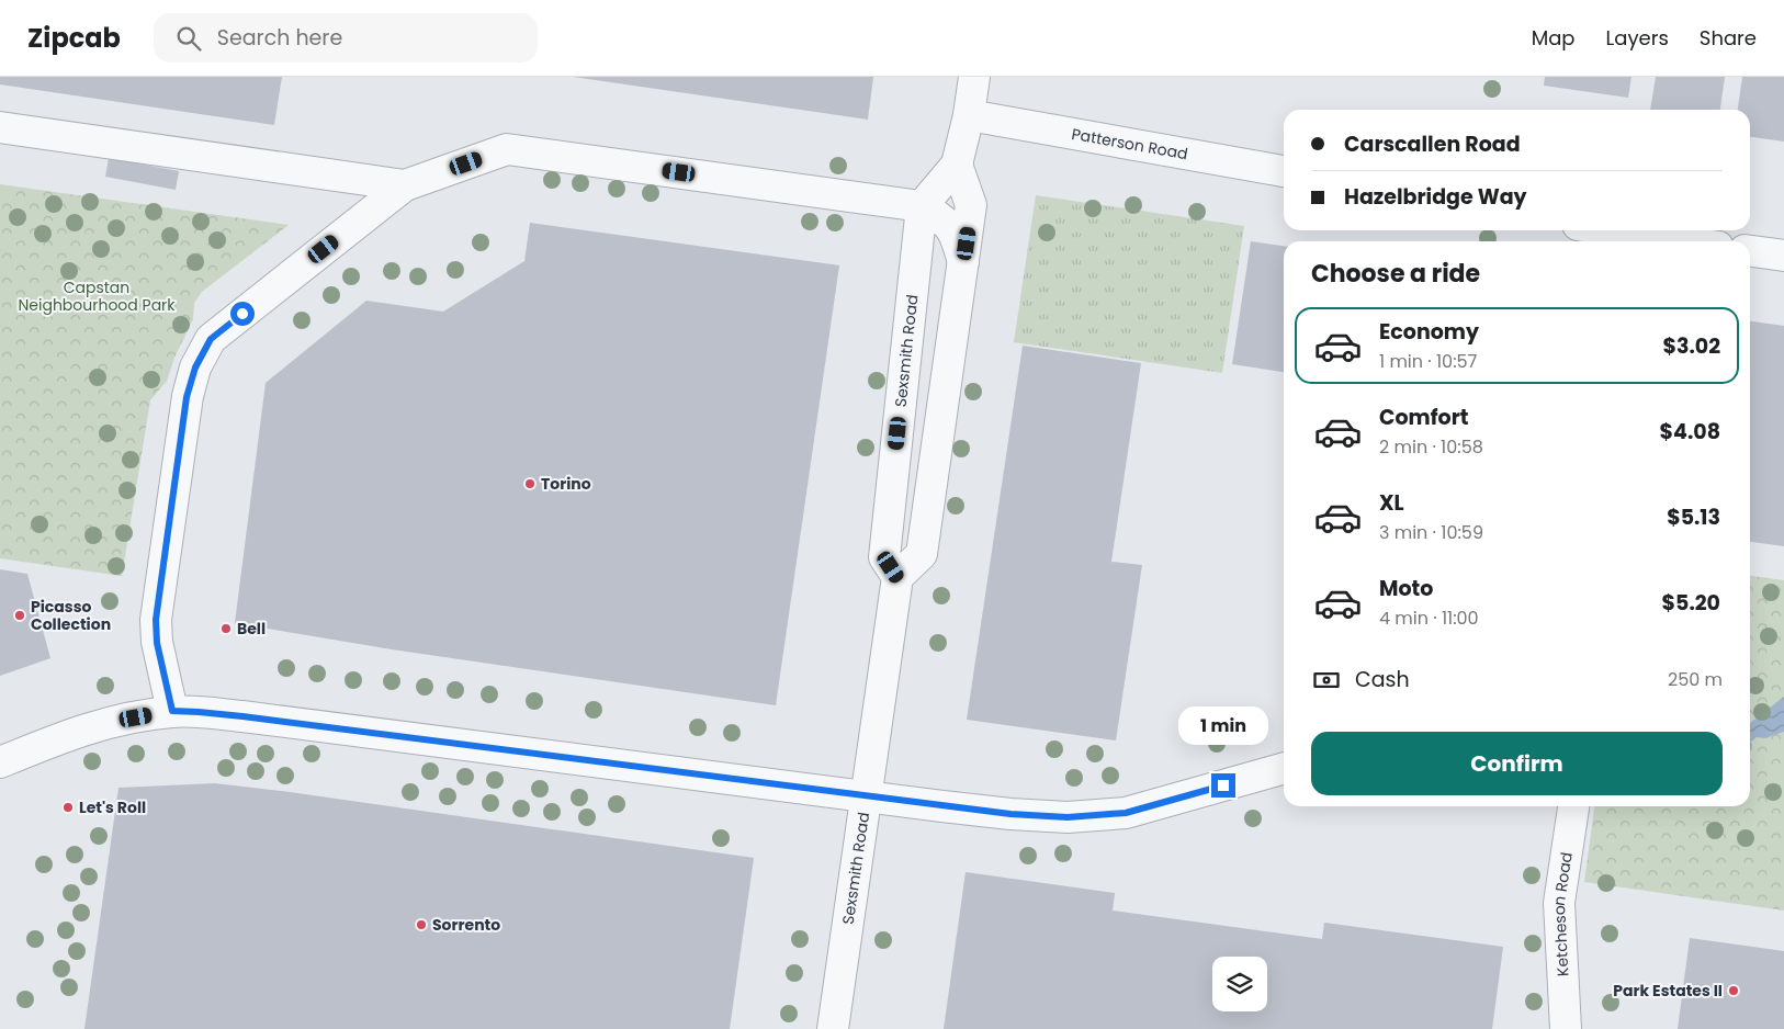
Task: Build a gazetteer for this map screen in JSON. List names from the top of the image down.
{
  "streets": {
    "street": ["Patterson Road", "Sexsmith Road", "Ketcheson Road"]
  },
  "parks": ["Capstan Neighbourhood Park"],
  "places": [
    "Torino",
    "Picasso Collection",
    "Bell",
    "Let's Roll",
    "Sorrento",
    "Park Estates II"
  ],
  "page": {
    "header": "Zipcab",
    "search": "Search here",
    "nav": ["Map", "Layers", "Share"],
    "banner": ["Carscallen Road", "Hazelbridge Way"],
    "heading": "Choose a ride",
    "list": [
      {
        "name": "Economy",
        "note": "1 min · 10:57",
        "value": "$3.02"
      },
      {
        "name": "Comfort",
        "note": "2 min · 10:58",
        "value": "$4.08"
      },
      {
        "name": "XL",
        "note": "3 min · 10:59",
        "value": "$5.13"
      },
      {
        "name": "Moto",
        "note": "4 min · 11:00",
        "value": "$5.20"
      }
    ],
    "pay": ["Cash", "250 m"],
    "bubble": "1 min",
    "buttons": "Confirm"
  }
}
